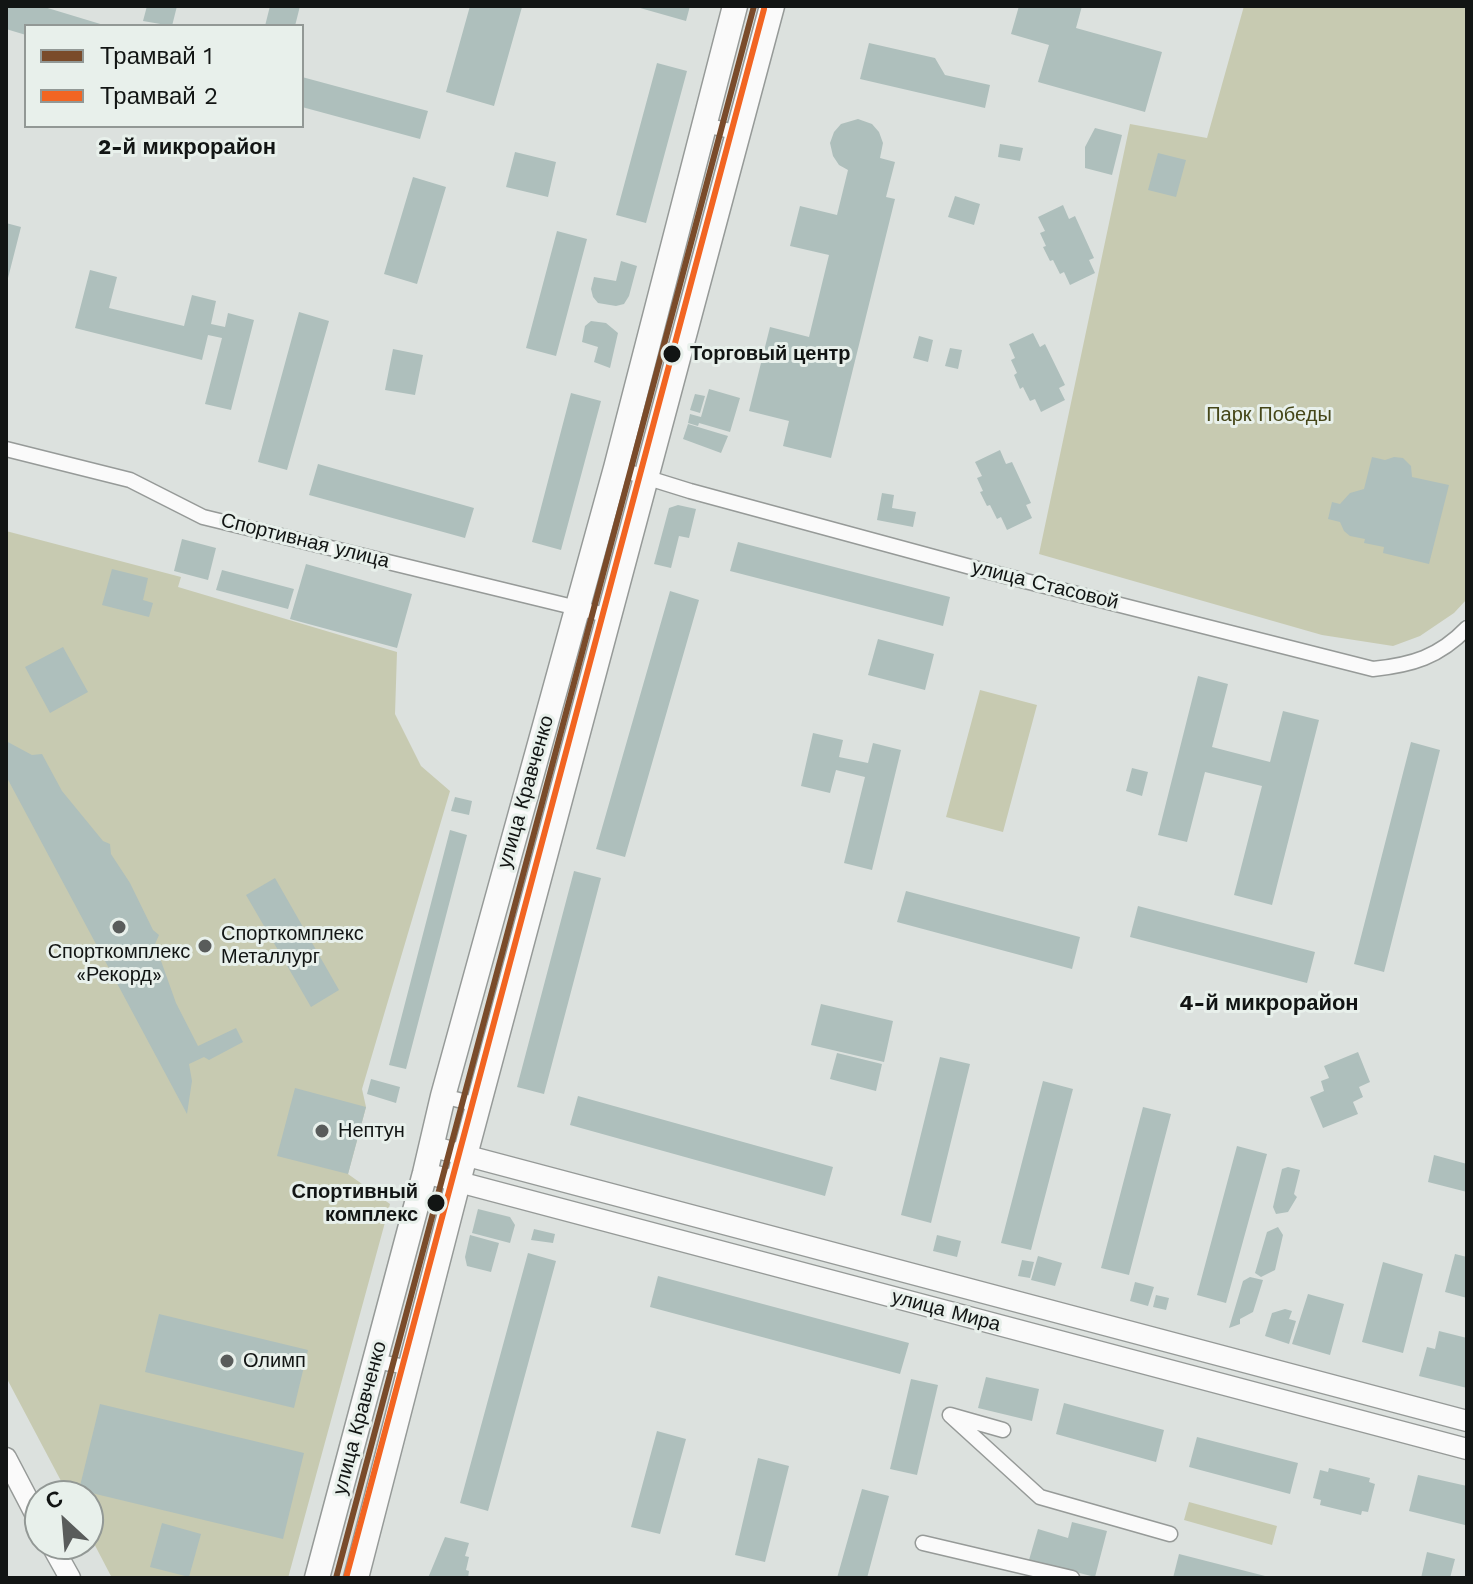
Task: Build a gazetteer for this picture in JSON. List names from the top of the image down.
{
  "streets": {
    "main road": ["улица Кравченко"],
    "street": ["Спортивная улица", "улица Стасовой", "улица Мира"]
  },
  "crossings": [
    ["Спортивная улица", "улица Кравченко"],
    ["улица Стасовой", "улица Кравченко"],
    ["улица Кравченко", "улица Мира"]
  ],
  "districts": ["2-й микрорайон", "4-й микрорайон"],
  "parks": ["Парк Победы"],
  "places": [
    "Торговый центр",
    "Спорткомплекс «Рекорд»",
    "Спорткомплекс Металлург",
    "Нептун",
    "Спортивный комплекс",
    "Олимп"
  ],
  "lines": ["tram line 1", "tram line 2"],
  "legend": ["Трамвай 1", "Трамвай 2"],
  "north": "top left"
}
